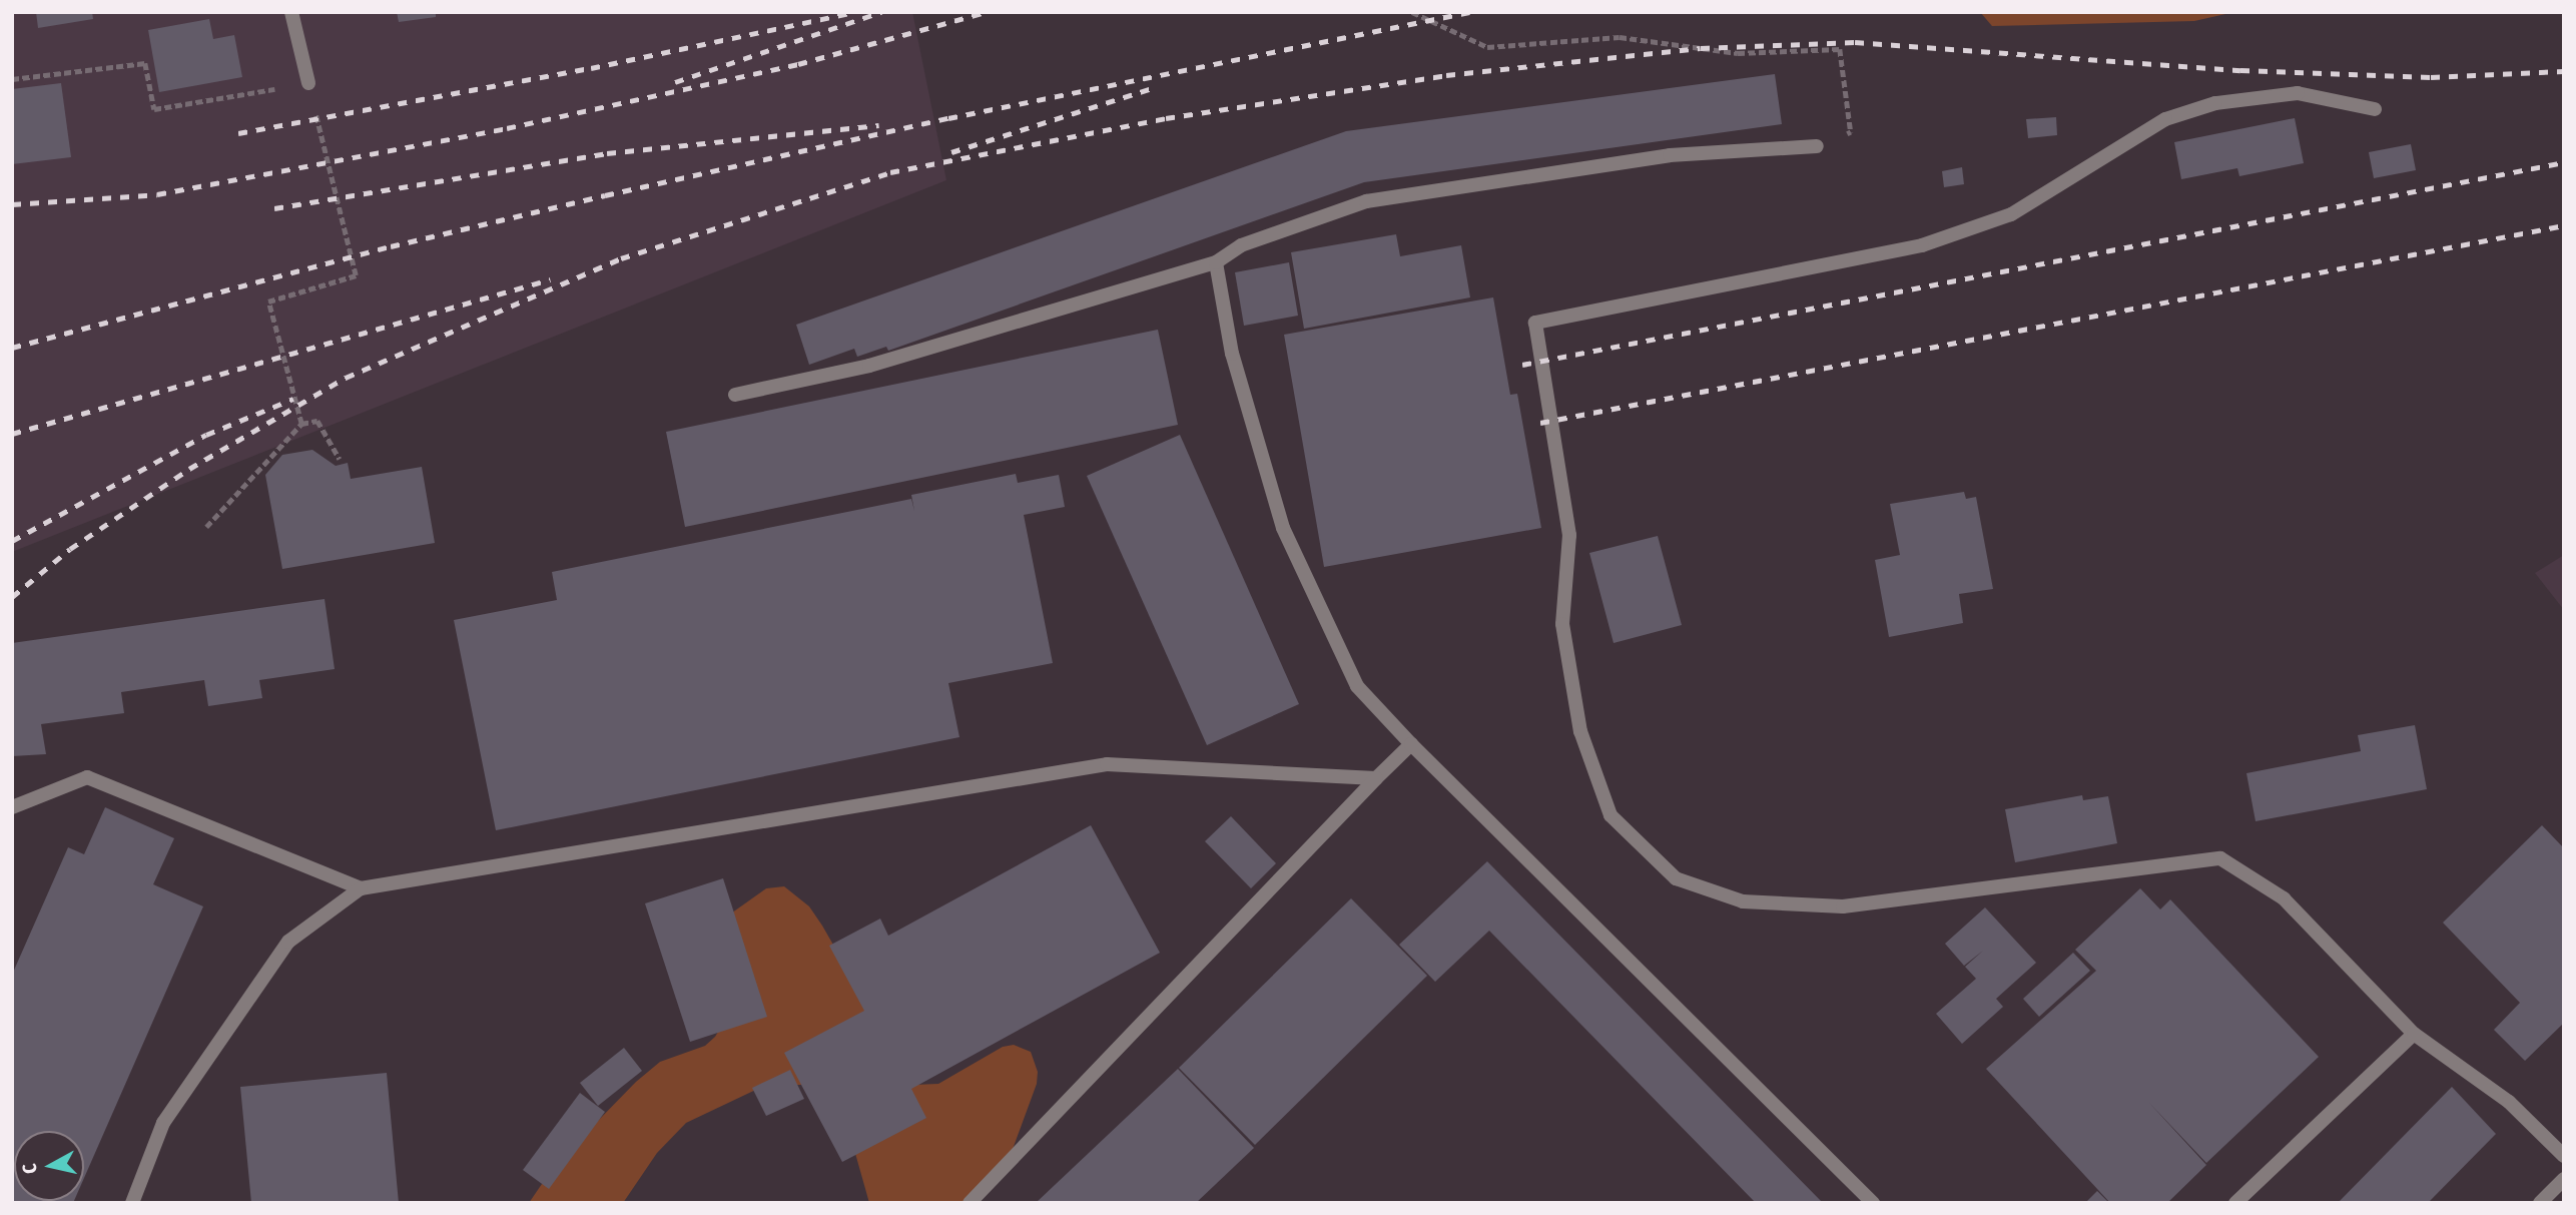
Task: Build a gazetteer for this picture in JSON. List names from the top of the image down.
{
  "north": "left"
}
